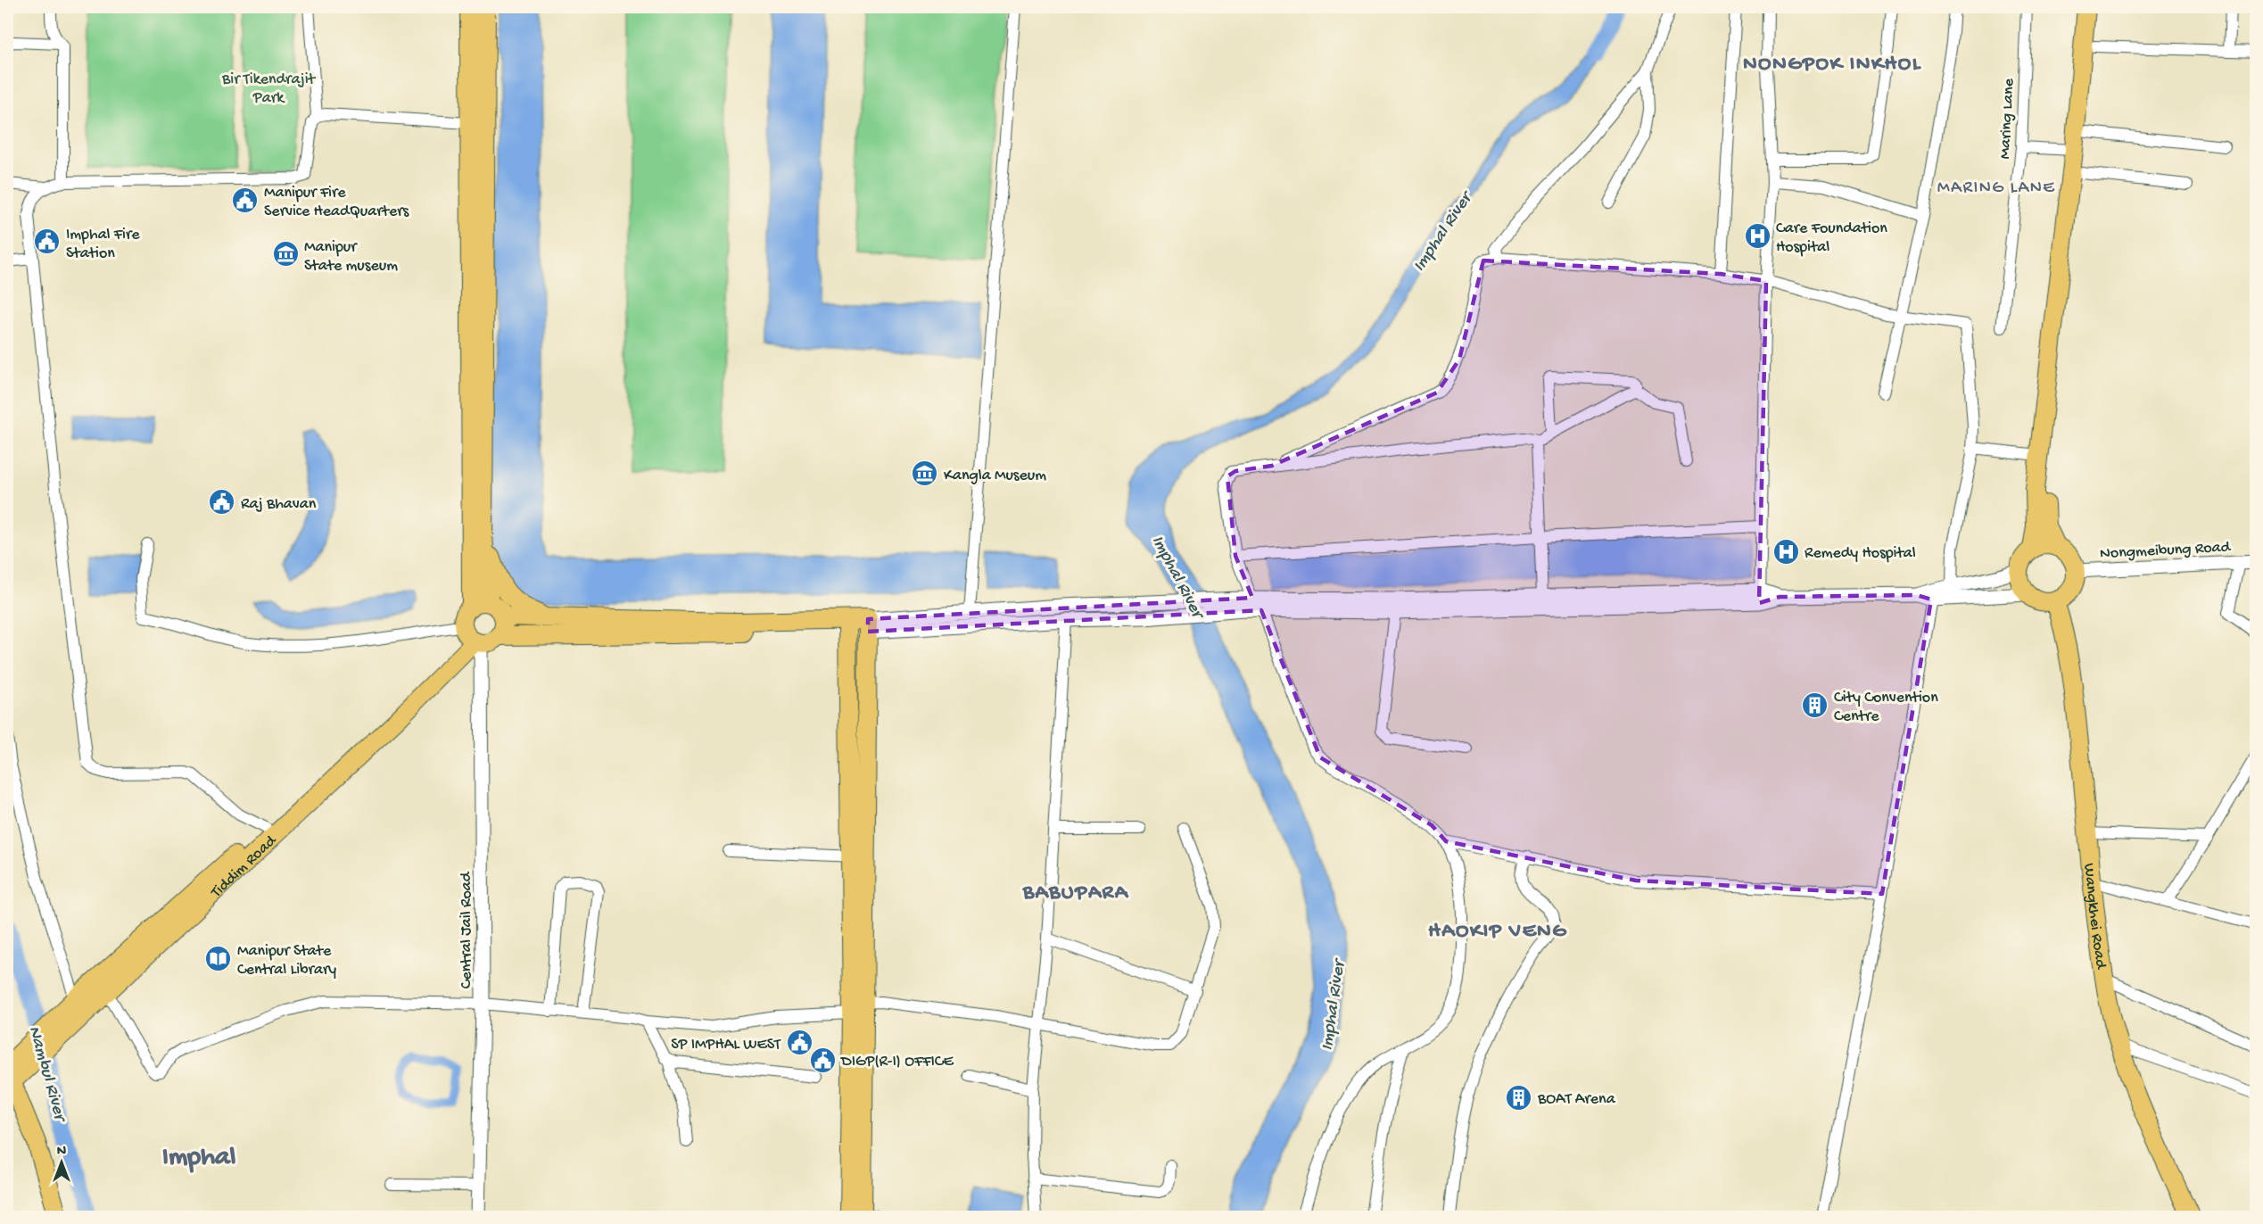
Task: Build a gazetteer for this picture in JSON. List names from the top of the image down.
{
  "streets": {
    "main road": ["Tiddim Road", "Wangkhei Road"],
    "street": ["Maring Lane", "Nongmeibung Road", "Central Jail Road"]
  },
  "crossings": [
    ["Nongmeibung Road", "Wangkhei Road"]
  ],
  "districts": [
    "NONGPOK INKHOL",
    "MARING LANE",
    "BABUPARA",
    "HAOKIP VENG",
    "Imphal"
  ],
  "water": ["Imphal River", "Nambul River"],
  "parks": ["Bir Tikendrajit Park"],
  "places": {
    "public building": [
      "Manipur Fire Service HeadQuarters",
      "Imphal Fire Station",
      "Raj Bhavan",
      "SP IMPHAL WEST",
      "DIGP(R-I) OFFICE"
    ],
    "hospital": ["Care Foundation Hospital", "Remedy Hospital"],
    "museum": ["Manipur State museum", "Kangla Museum"],
    "building": ["City Convention Centre", "BOAT Arena"],
    "library": ["Manipur State Central Library"]
  },
  "north": "top"
}
